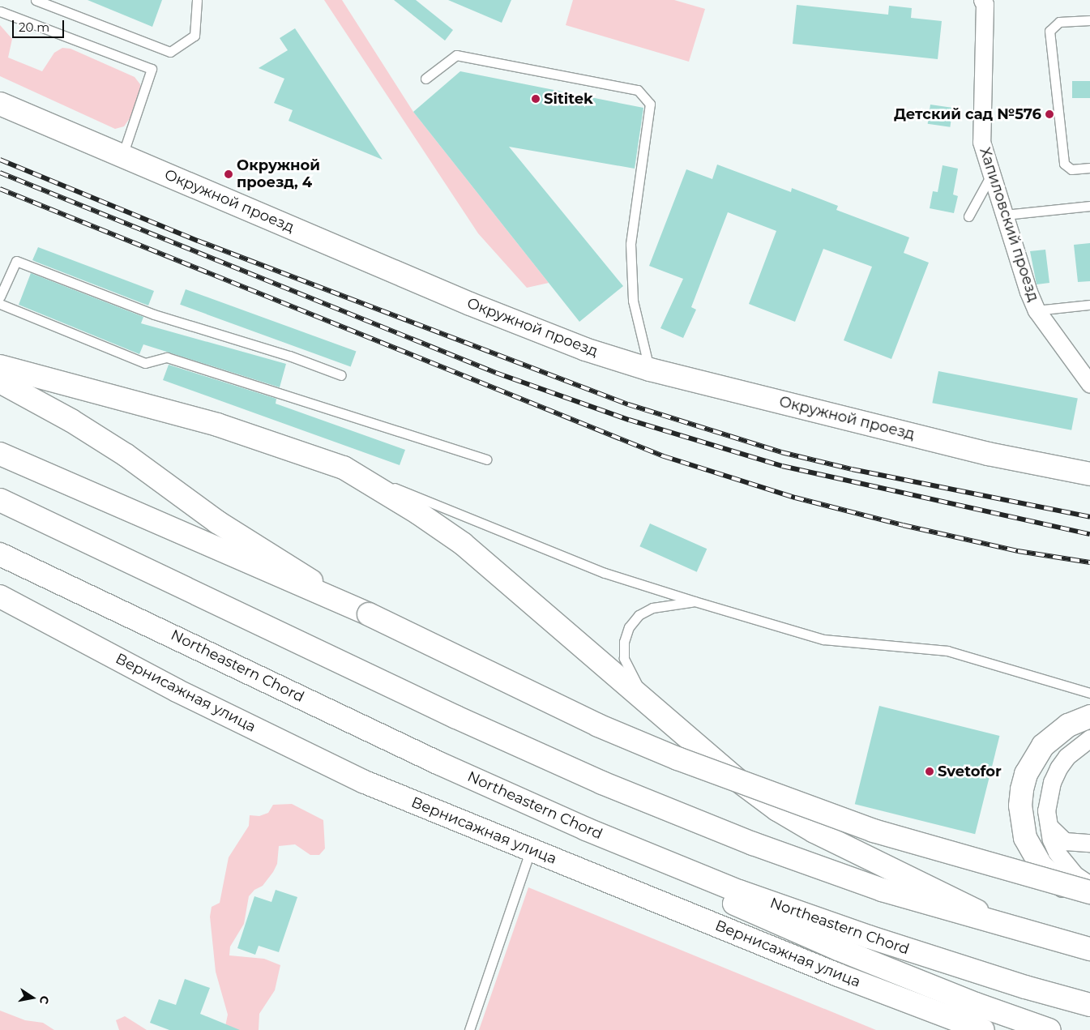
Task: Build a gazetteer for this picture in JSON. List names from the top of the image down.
{
  "streets": {
    "main road": ["Окружной проезд", "Northeastern Chord", "Вернисажная улица"],
    "street": ["Хапиловский проезд"]
  },
  "places": [
    "Sititek",
    "Детский сад №576",
    "Окружной проезд, 4",
    "Svetofor"
  ],
  "scale_bar": "20 m",
  "north": "right"
}
